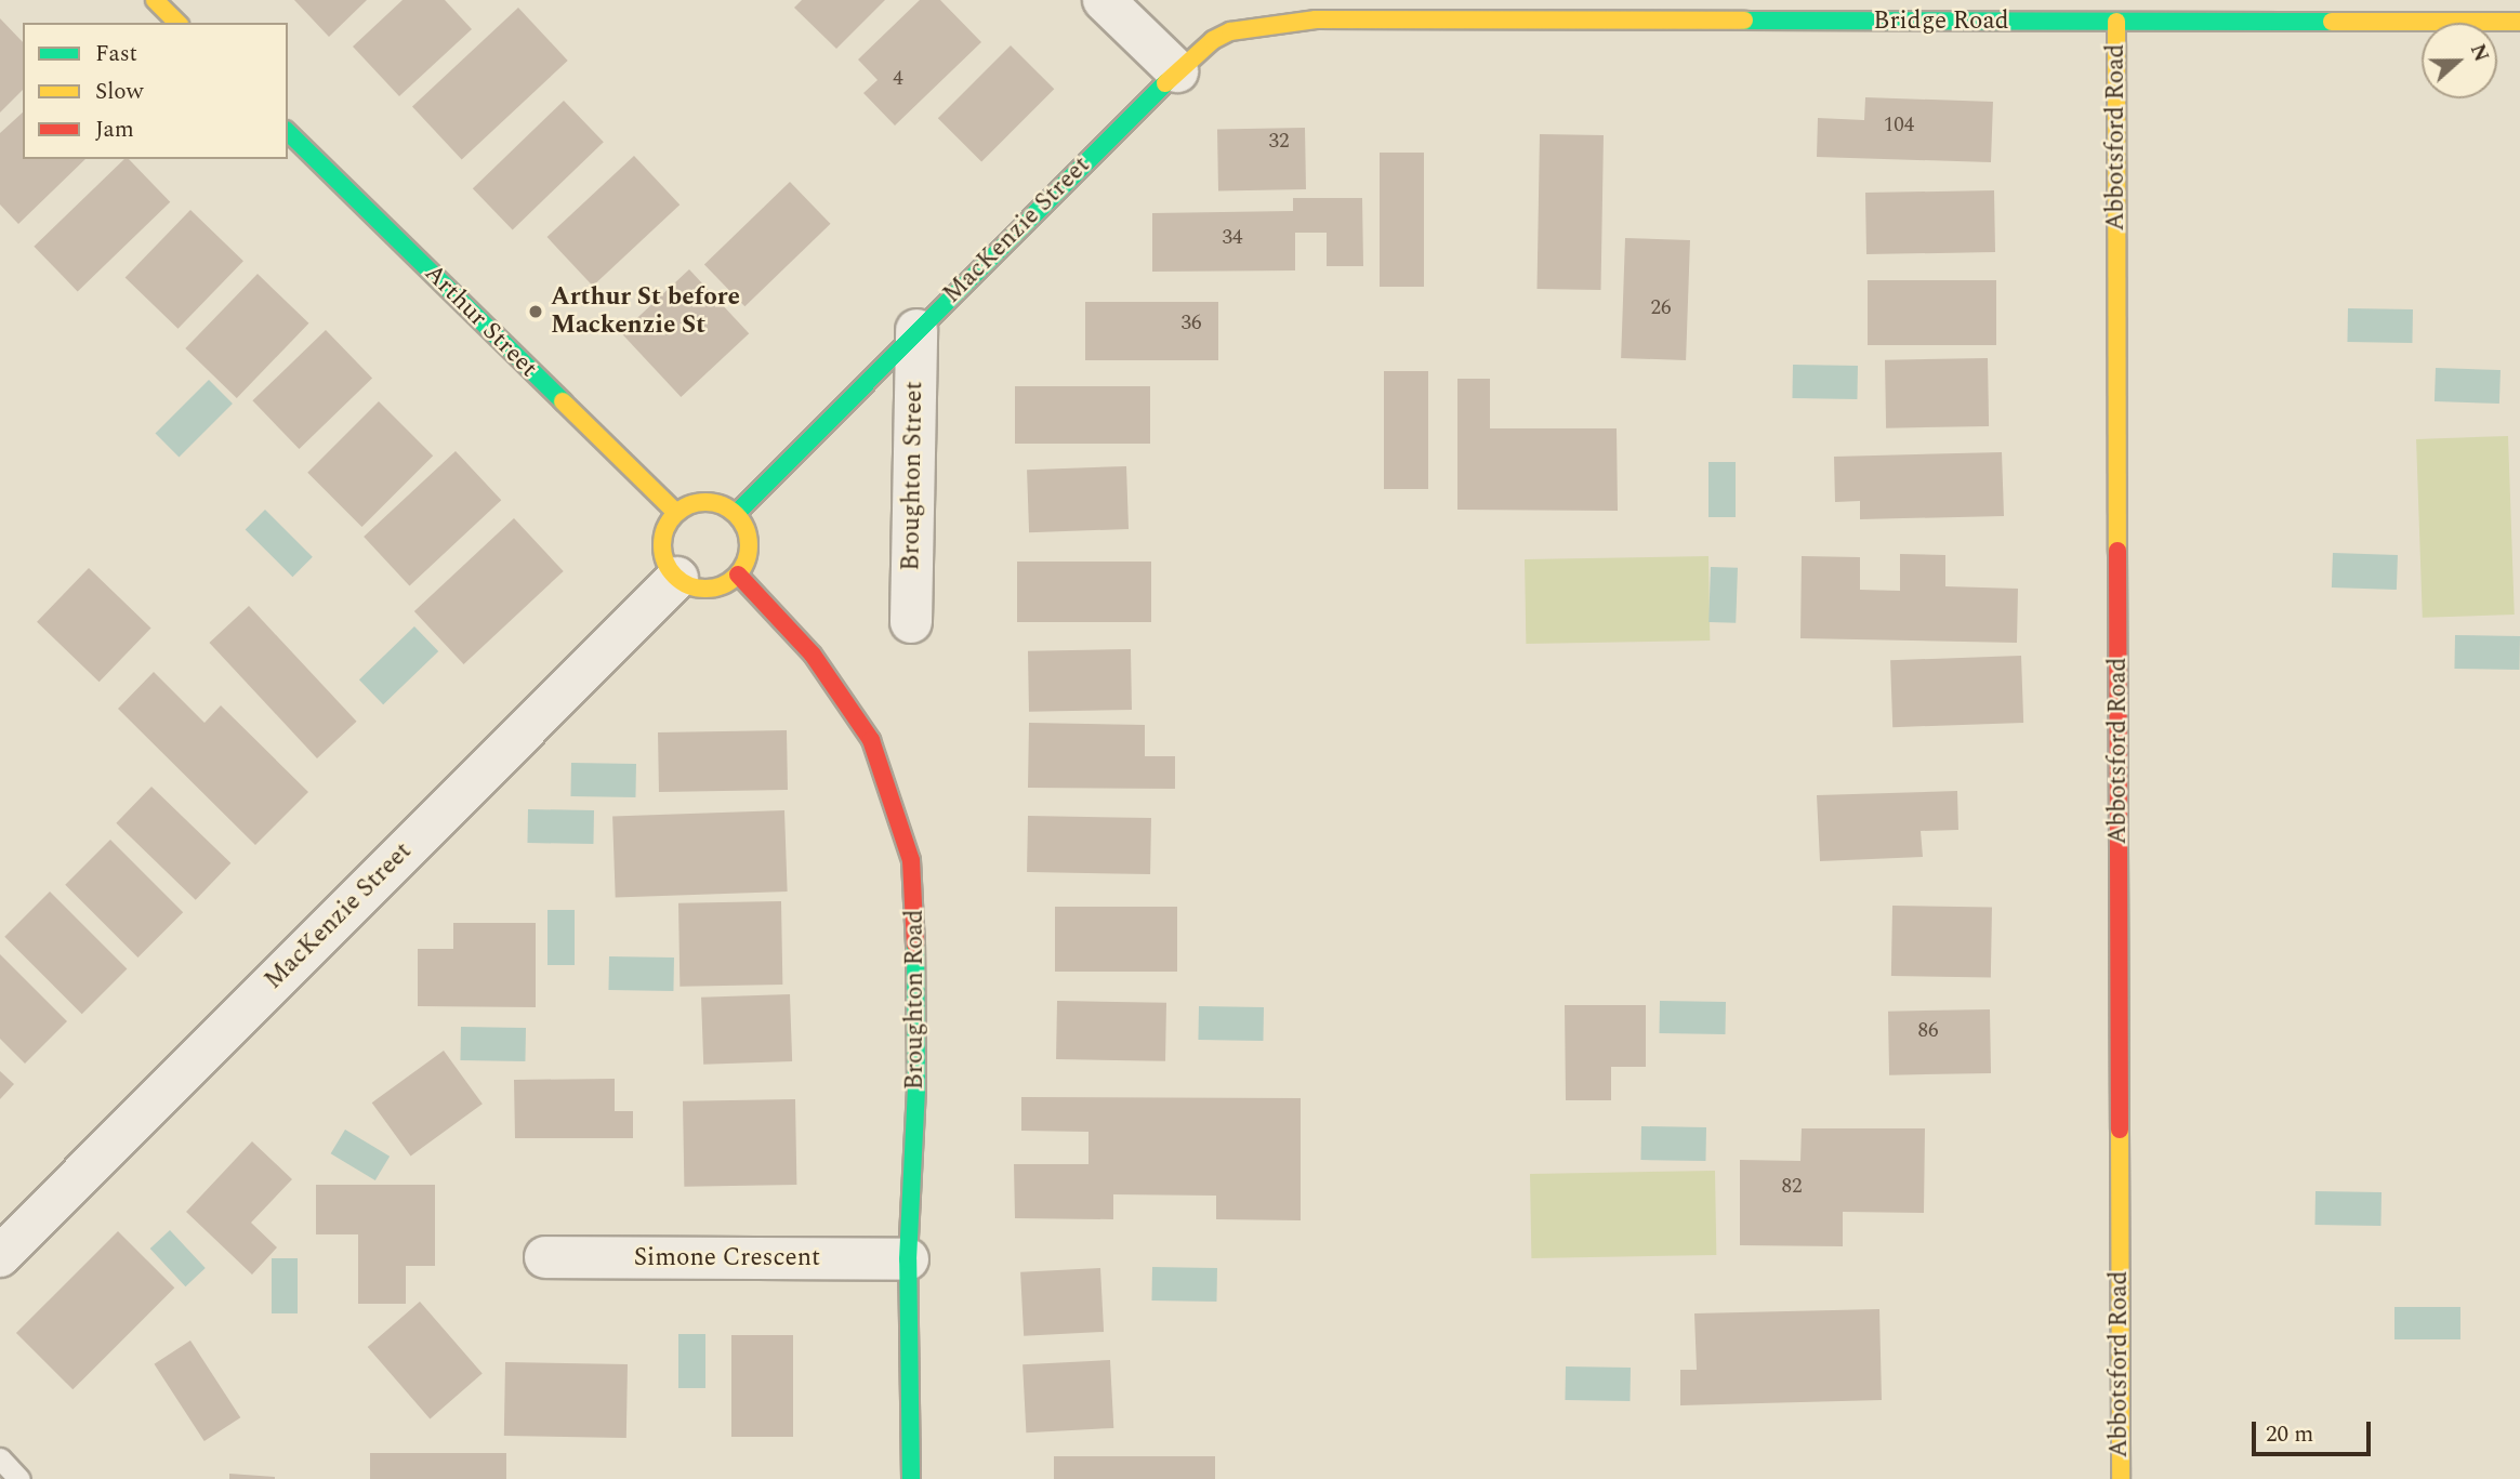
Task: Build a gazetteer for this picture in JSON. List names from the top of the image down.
{
  "streets": {
    "street": [
      "Bridge Road",
      "Abbotsford Road",
      "MacKenzie Street",
      "Arthur Street",
      "Broughton Street",
      "Broughton Road",
      "Simone Crescent"
    ]
  },
  "crossings": [
    ["Bridge Road", "Abbotsford Road"],
    ["Bridge Road", "MacKenzie Street"],
    ["MacKenzie Street", "Arthur Street"],
    ["MacKenzie Street", "Broughton Street"],
    ["MacKenzie Street", "Broughton Road"],
    ["Arthur Street", "Broughton Road"],
    ["Broughton Road", "Simone Crescent"]
  ],
  "places": ["Arthur St before Mackenzie St"],
  "house_numbers": [
    "4",
    "104",
    "32",
    "34",
    "26",
    "36",
    "86",
    "82"
  ],
  "legend": ["Fast", "Slow", "Jam"],
  "scale_bar": "20 m",
  "north": "right"
}
